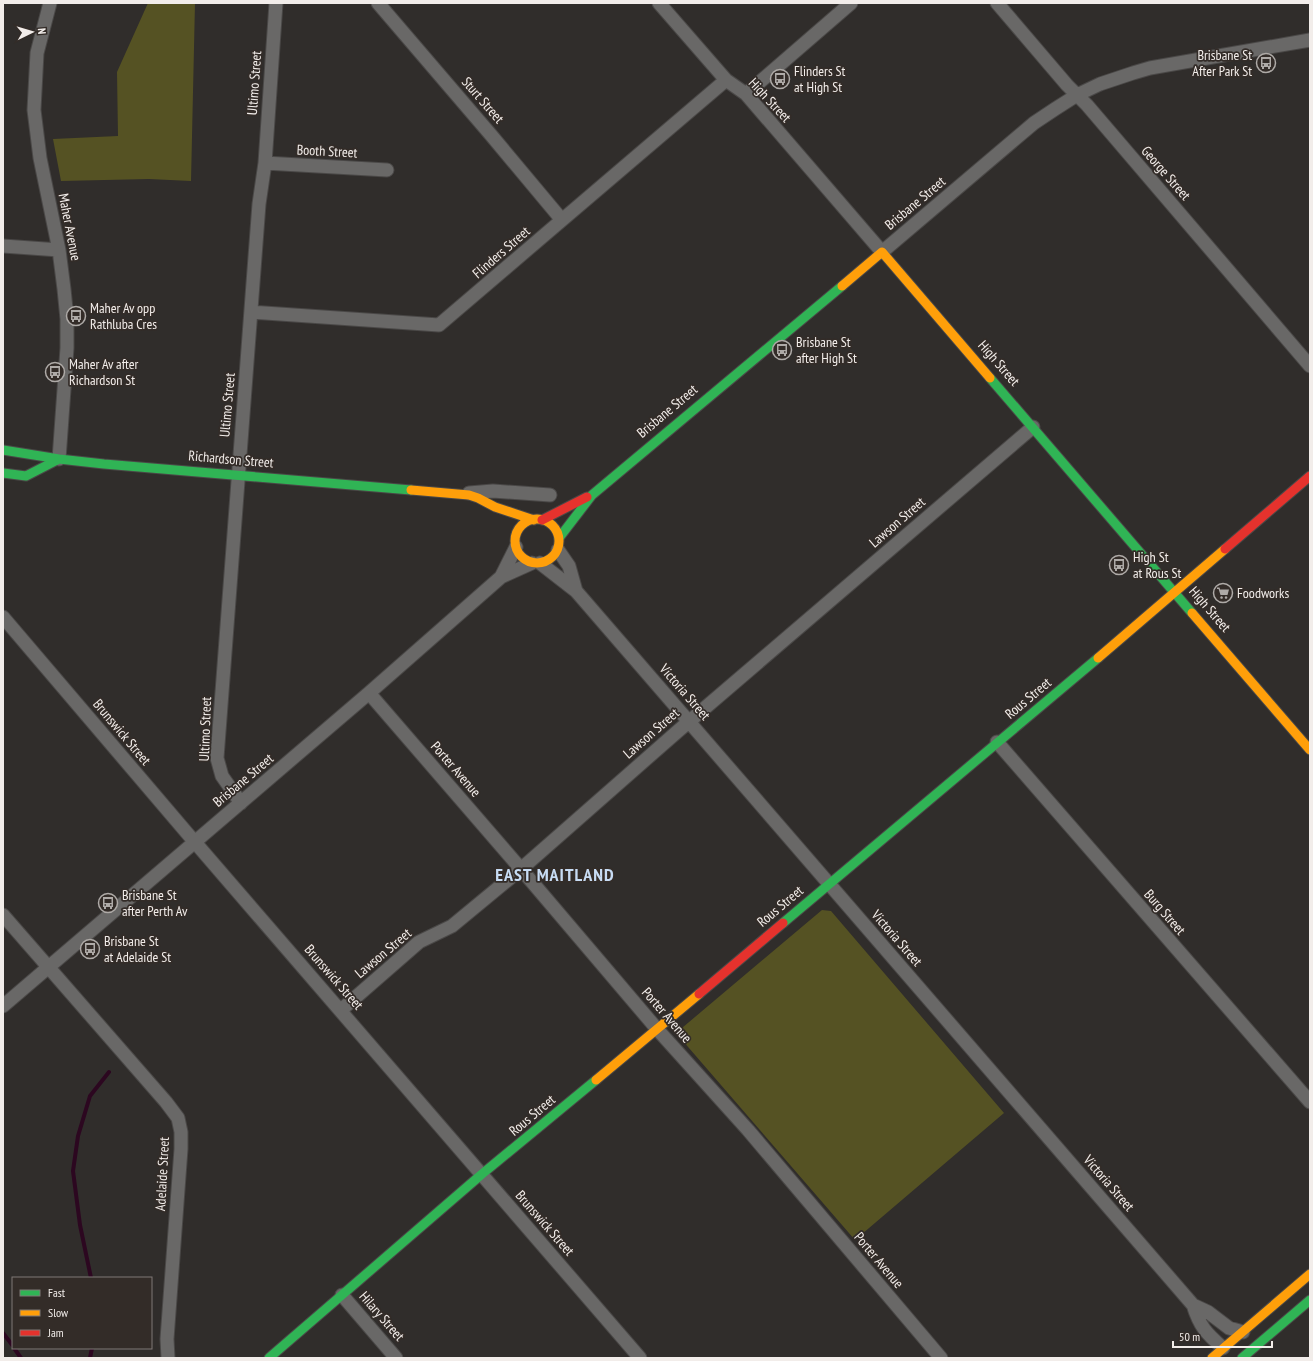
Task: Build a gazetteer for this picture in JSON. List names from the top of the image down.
{
  "streets": {
    "main road": [
      "High Street",
      "Brisbane Street",
      "Richardson Street",
      "Rous Street"
    ],
    "street": [
      "Ultimo Street",
      "Sturt Street",
      "Booth Street",
      "George Street",
      "Maher Avenue",
      "Flinders Street",
      "Lawson Street",
      "Victoria Street",
      "Brunswick Street",
      "Porter Avenue",
      "Burg Street",
      "Adelaide Street",
      "Hilary Street"
    ]
  },
  "crossings": [
    ["Ultimo Street", "Booth Street"],
    ["Ultimo Street", "Brisbane Street"],
    ["Ultimo Street", "Flinders Street"],
    ["Ultimo Street", "Richardson Street"],
    ["Sturt Street", "Flinders Street"],
    ["High Street", "Brisbane Street"],
    ["High Street", "Flinders Street"],
    ["High Street", "Lawson Street"],
    ["High Street", "Rous Street"],
    ["George Street", "Brisbane Street"],
    ["Brisbane Street", "Richardson Street"],
    ["Brisbane Street", "Victoria Street"],
    ["Brisbane Street", "Brunswick Street"],
    ["Brisbane Street", "Porter Avenue"],
    ["Brisbane Street", "Adelaide Street"],
    ["Maher Avenue", "Richardson Street"],
    ["Richardson Street", "Victoria Street"],
    ["Lawson Street", "Victoria Street"],
    ["Lawson Street", "Brunswick Street"],
    ["Lawson Street", "Porter Avenue"],
    ["Victoria Street", "Rous Street"],
    ["Rous Street", "Brunswick Street"],
    ["Rous Street", "Porter Avenue"],
    ["Rous Street", "Burg Street"],
    ["Rous Street", "Hilary Street"]
  ],
  "districts": ["EAST MAITLAND"],
  "places": {
    "bus stop": [
      "Brisbane St After Park St",
      "Flinders St at High St",
      "Maher Av opp Rathluba Cres",
      "Brisbane St after High St",
      "Maher Av after Richardson St",
      "High St at Rous St",
      "Brisbane St after Perth Av",
      "Brisbane St at Adelaide St"
    ],
    "supermarket": ["Foodworks"]
  },
  "legend": ["Fast", "Slow", "Jam"],
  "scale_bar": "50 m",
  "north": "right"
}
